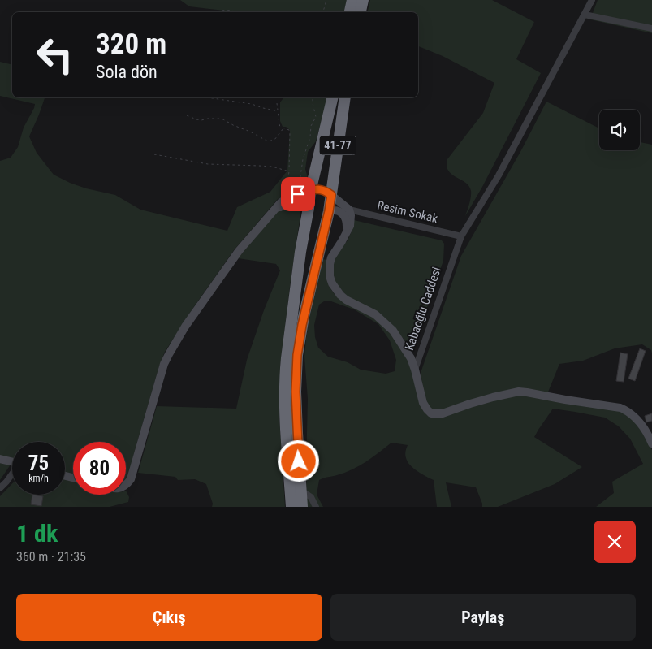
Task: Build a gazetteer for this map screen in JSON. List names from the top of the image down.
{
  "streets": {
    "highway": ["41-77"],
    "street": ["Resim Sokak", "Kabaoğlu Caddesi"]
  },
  "crossings": [
    ["Resim Sokak", "Kabaoğlu Caddesi"]
  ],
  "page": {
    "turn": ["320 m", "Sola dön"],
    "speed": "75 km/h",
    "limit": "80",
    "heading": ["1 dk", "360 m · 21:35"],
    "buttons": ["Çıkış", "Paylaş"]
  }
}
